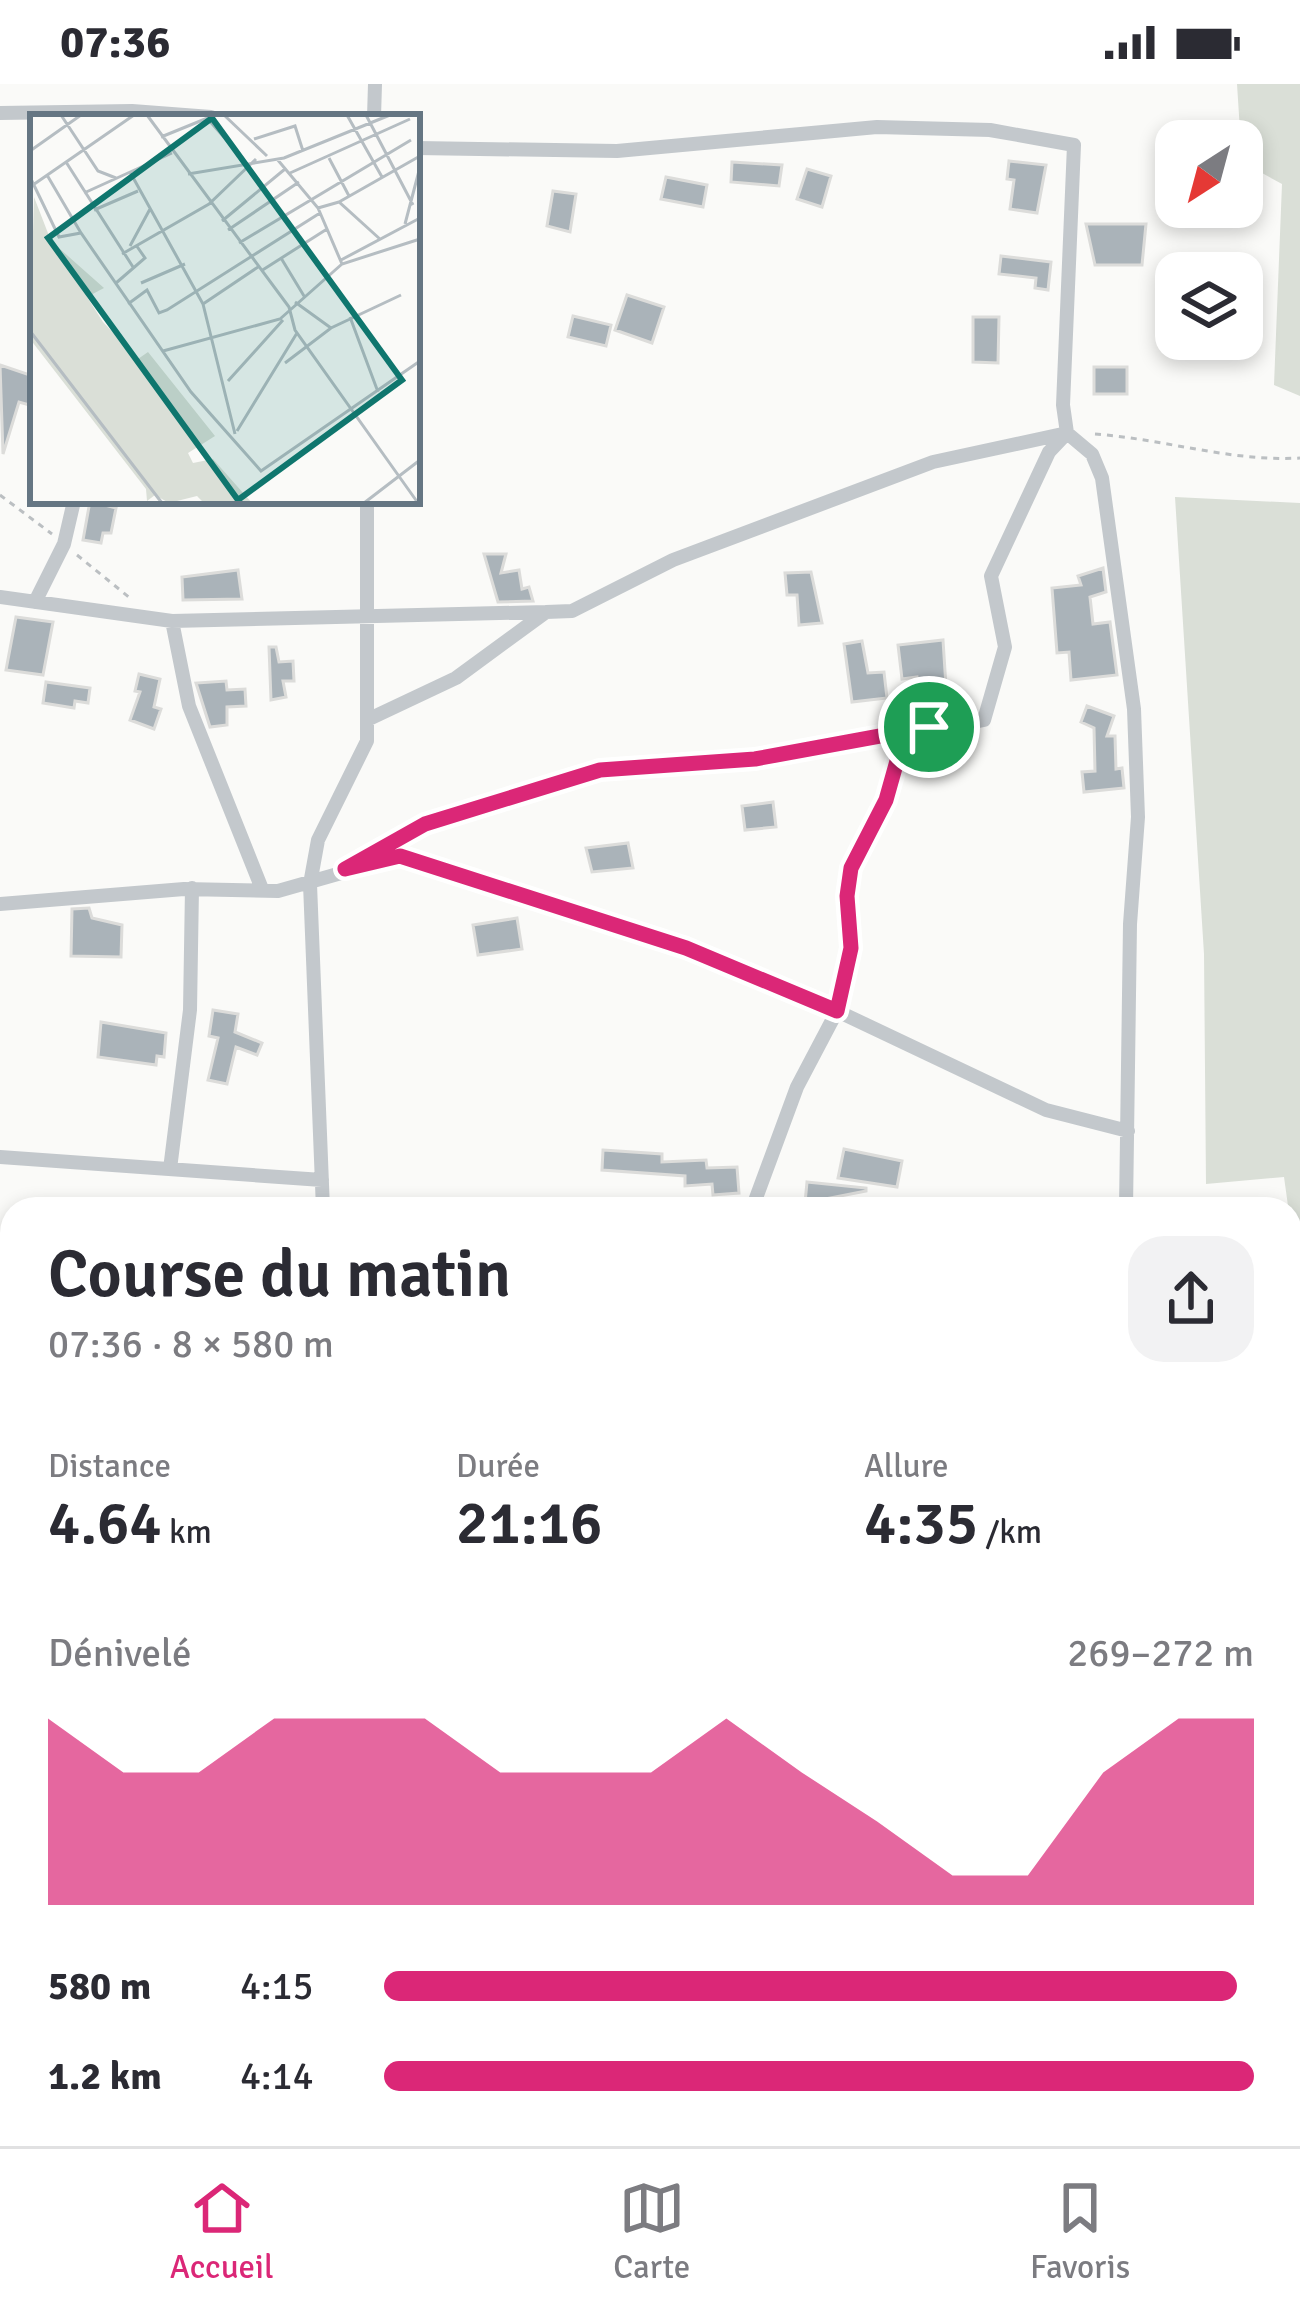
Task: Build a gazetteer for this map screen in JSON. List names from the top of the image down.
{
  "north": "bottom left",
  "page": {
    "status": "07:36",
    "heading": ["Course du matin", "07:36 · 8 × 580 m"],
    "stats": [
      ["Distance", "4.64 km"],
      ["Durée", "21:16"],
      ["Allure", "4:35 /km"]
    ],
    "chart": ["Dénivelé", "269–272 m"],
    "list": [
      {
        "name": "580 m",
        "note": "4:15"
      },
      {
        "name": "1.2 km",
        "note": "4:14"
      }
    ],
    "tabs": ["Accueil", "Carte", "Favoris"]
  }
}
